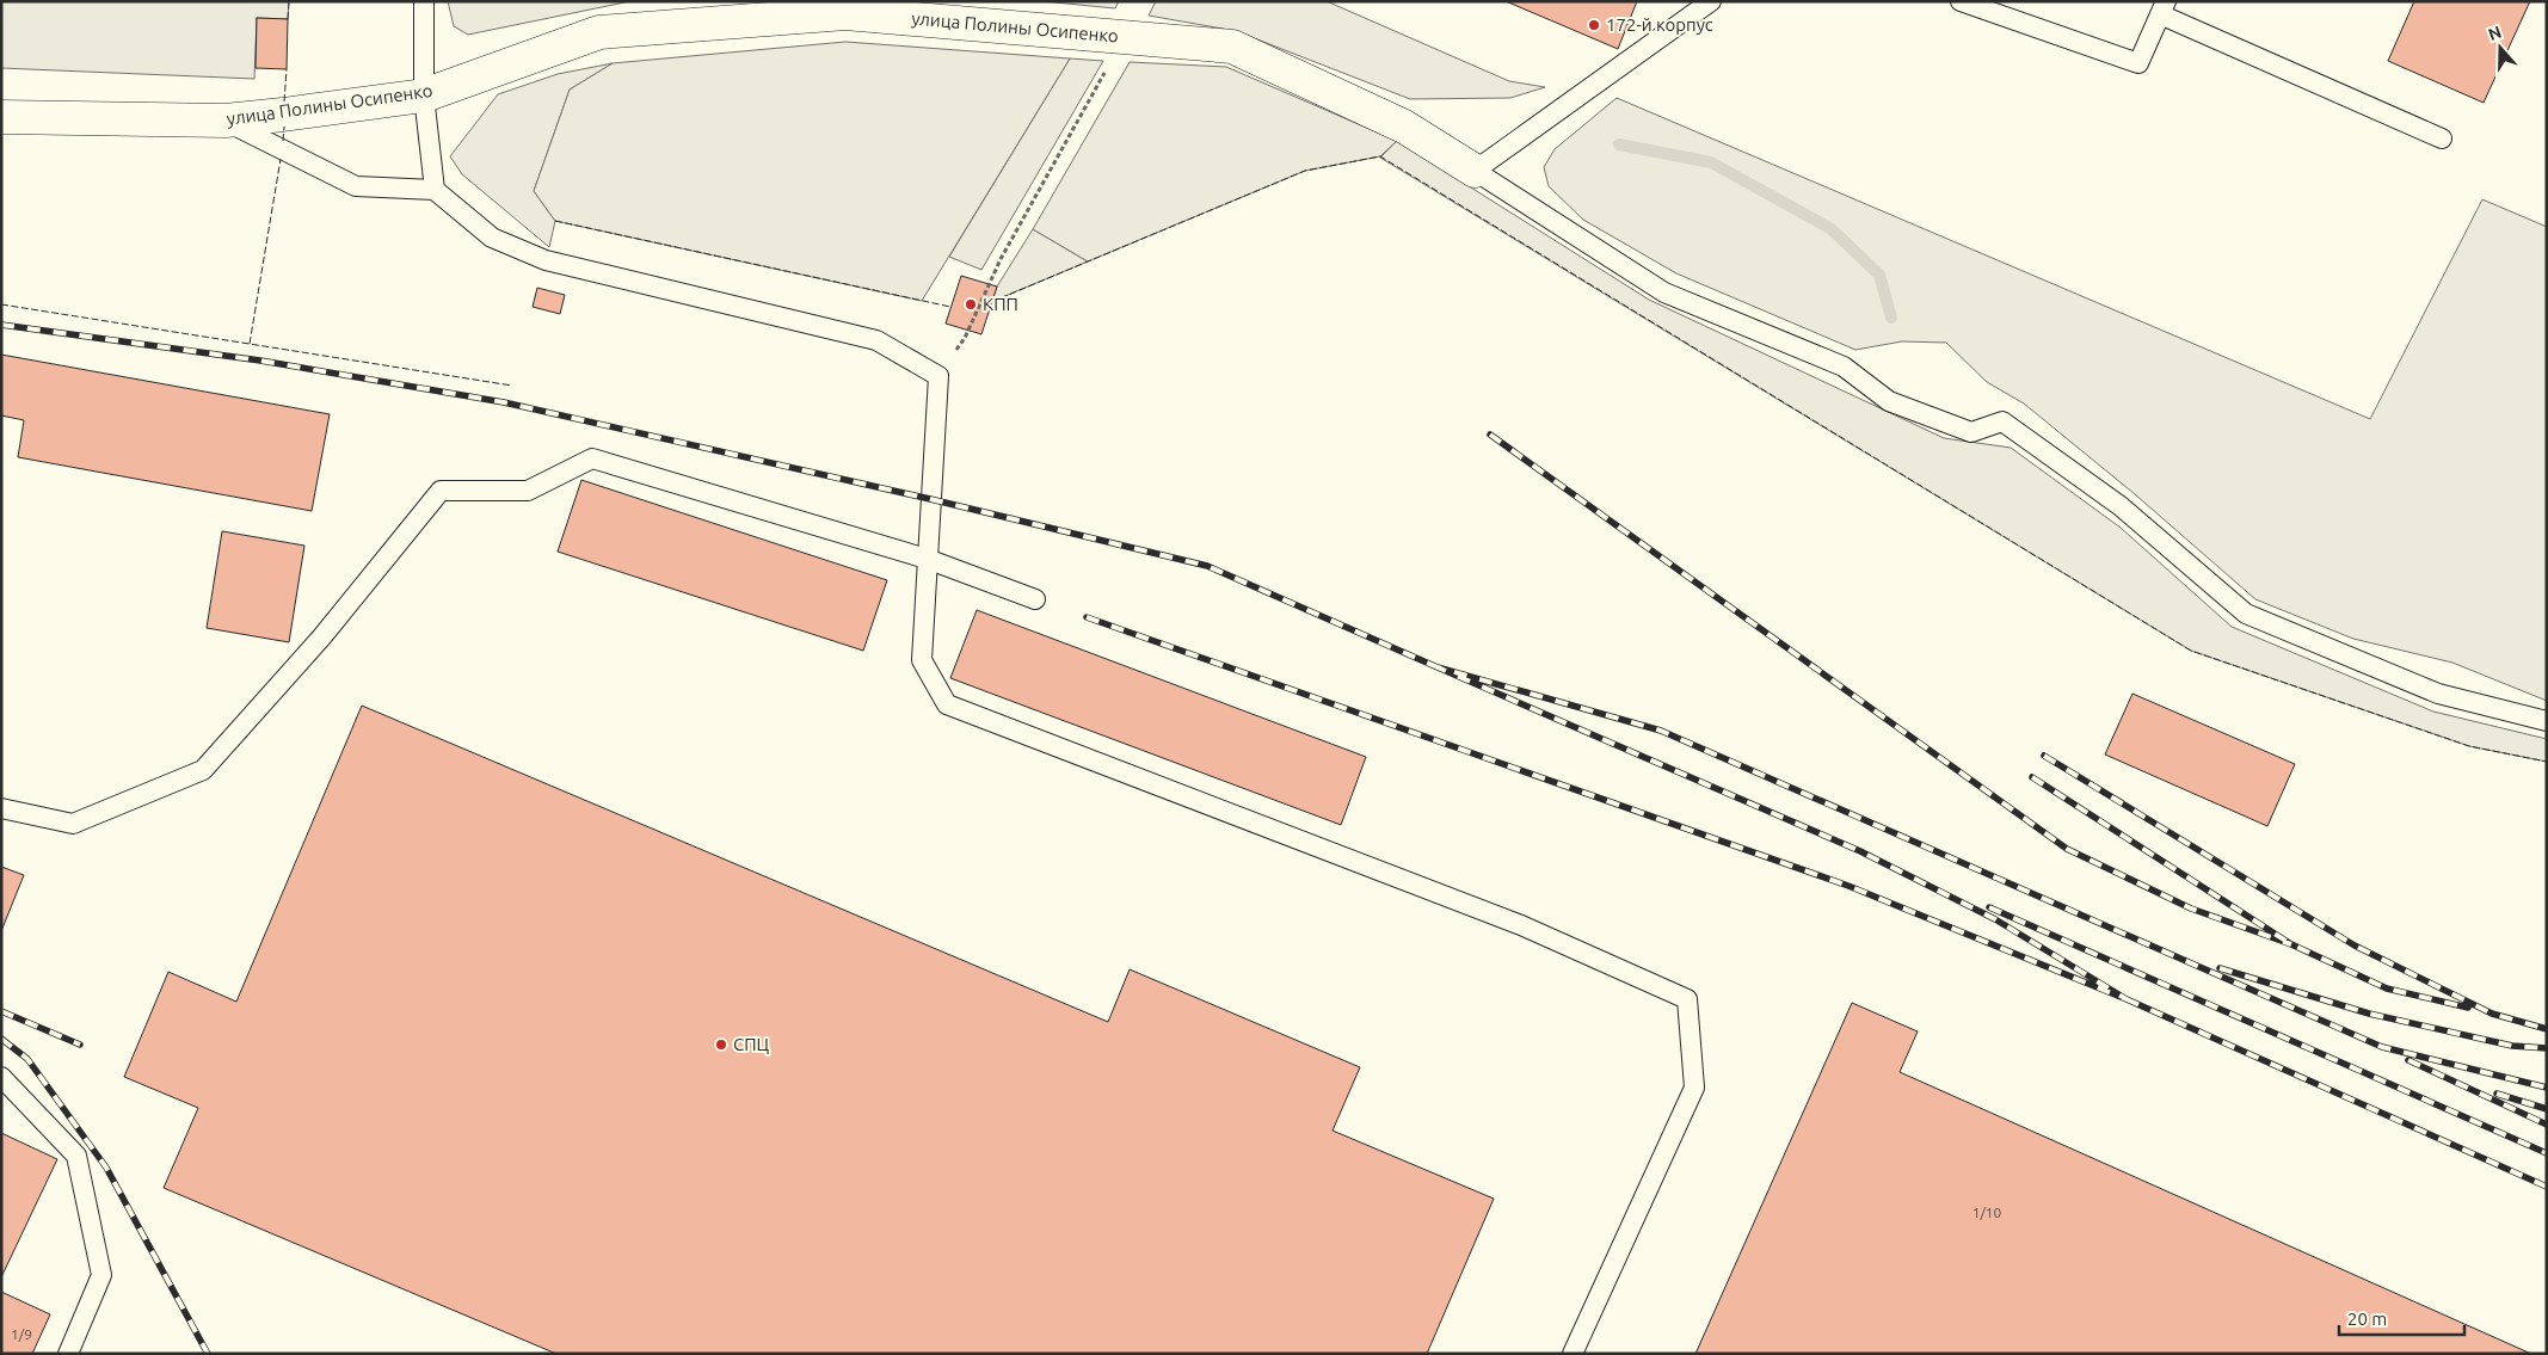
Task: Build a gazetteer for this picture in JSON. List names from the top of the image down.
{
  "streets": {
    "street": ["улица Полины Осипенко"]
  },
  "places": ["172-й корпус", "КПП", "СПЦ"],
  "house_numbers": ["1/10", "1/9"],
  "scale_bar": "20 m",
  "north": "top"
}
